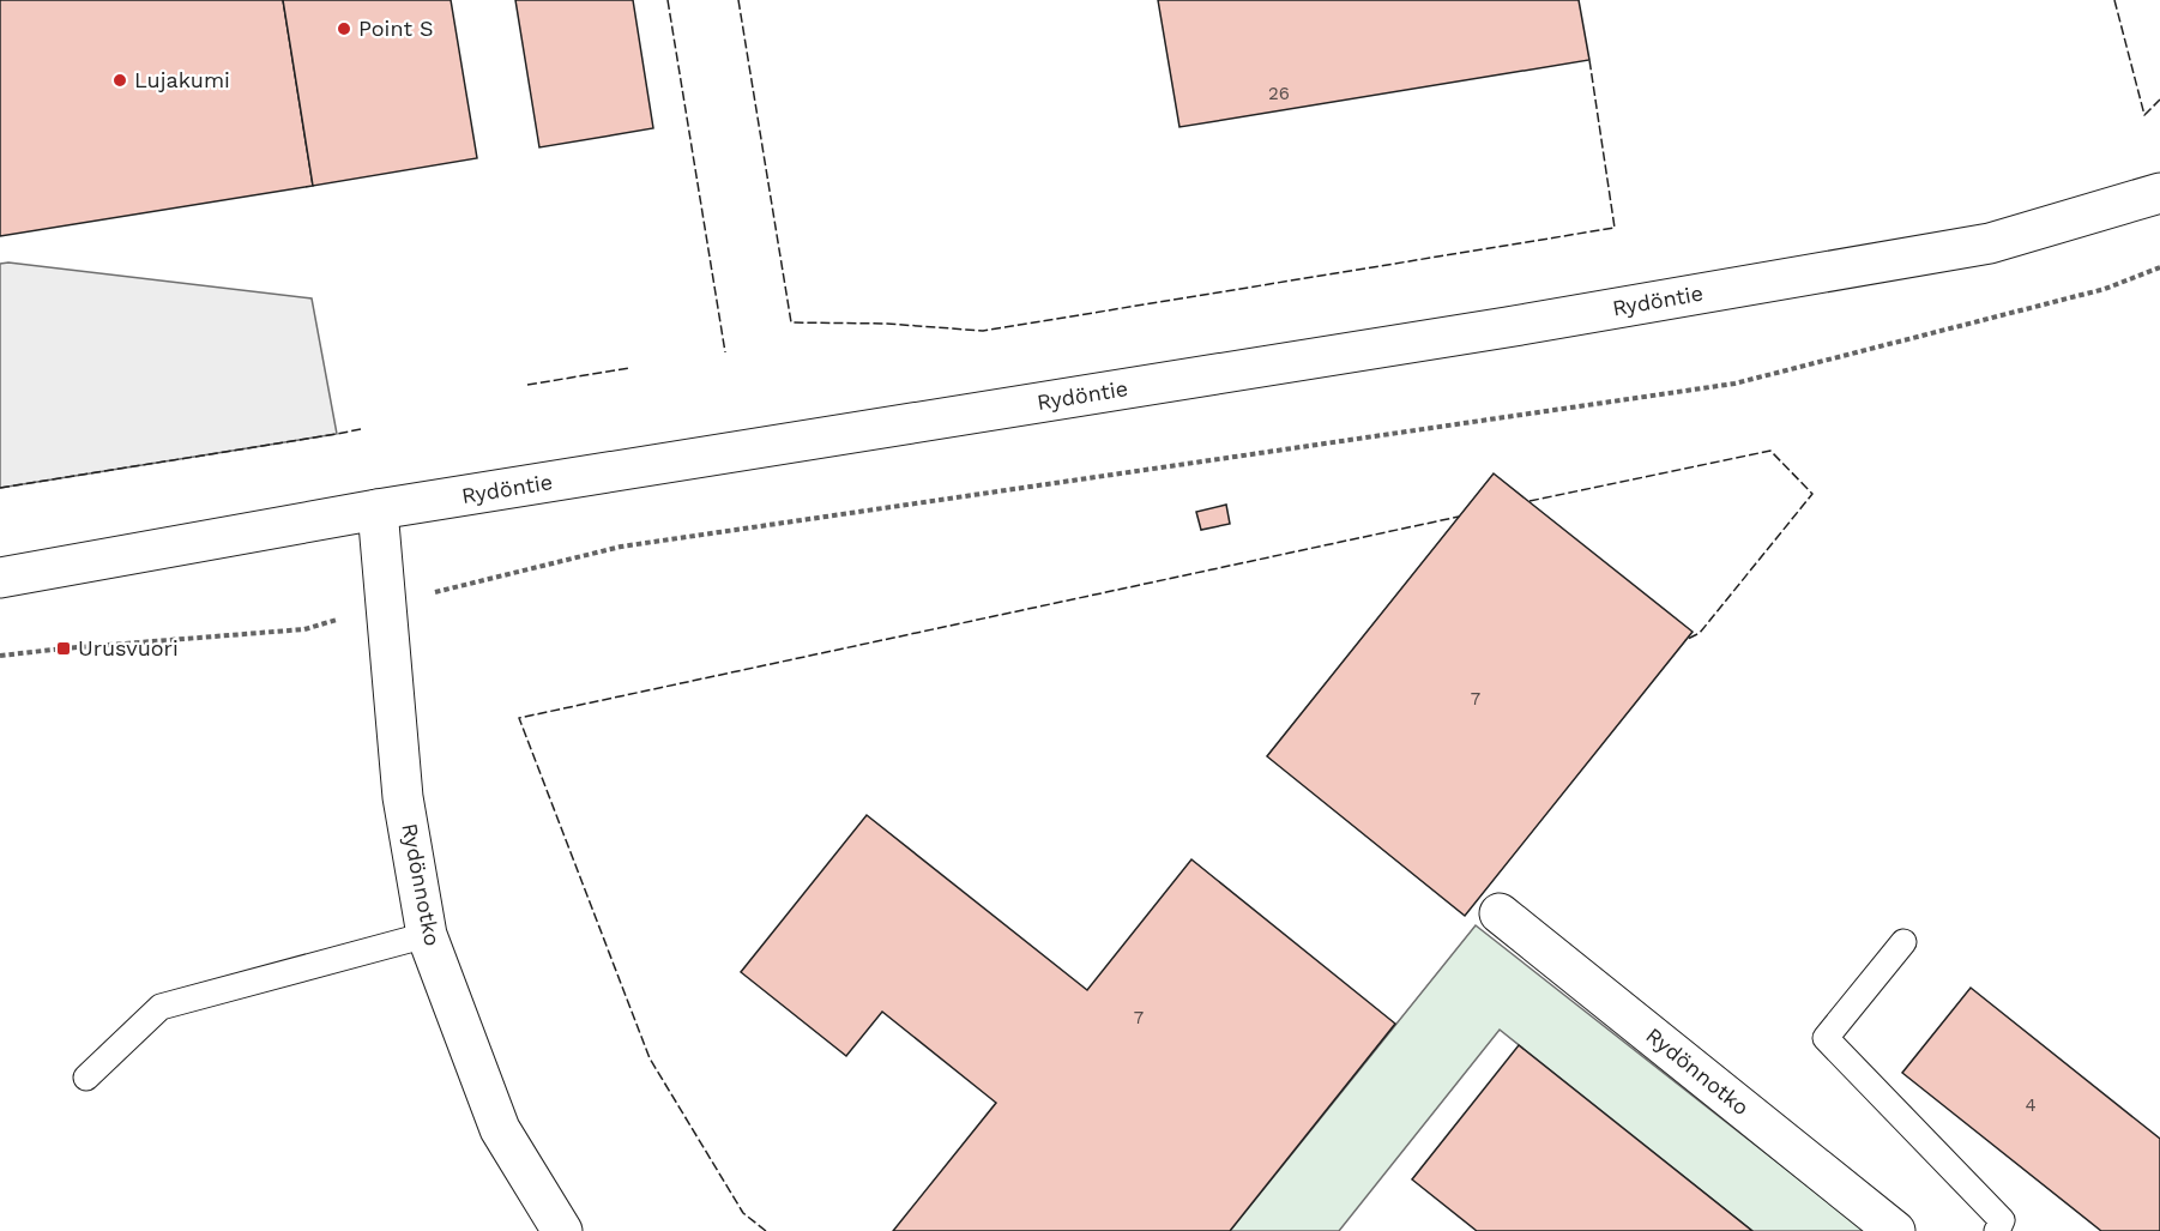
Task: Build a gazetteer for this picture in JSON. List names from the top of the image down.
{
  "streets": {
    "street": ["Rydöntie", "Rydönnotko"]
  },
  "crossings": [
    ["Rydöntie", "Rydönnotko"]
  ],
  "places": {
    "other": ["Point S", "Lujakumi"],
    "transit": ["Urusvuori"]
  },
  "house_numbers": [
    "26",
    "7",
    "7",
    "4"
  ]
}
